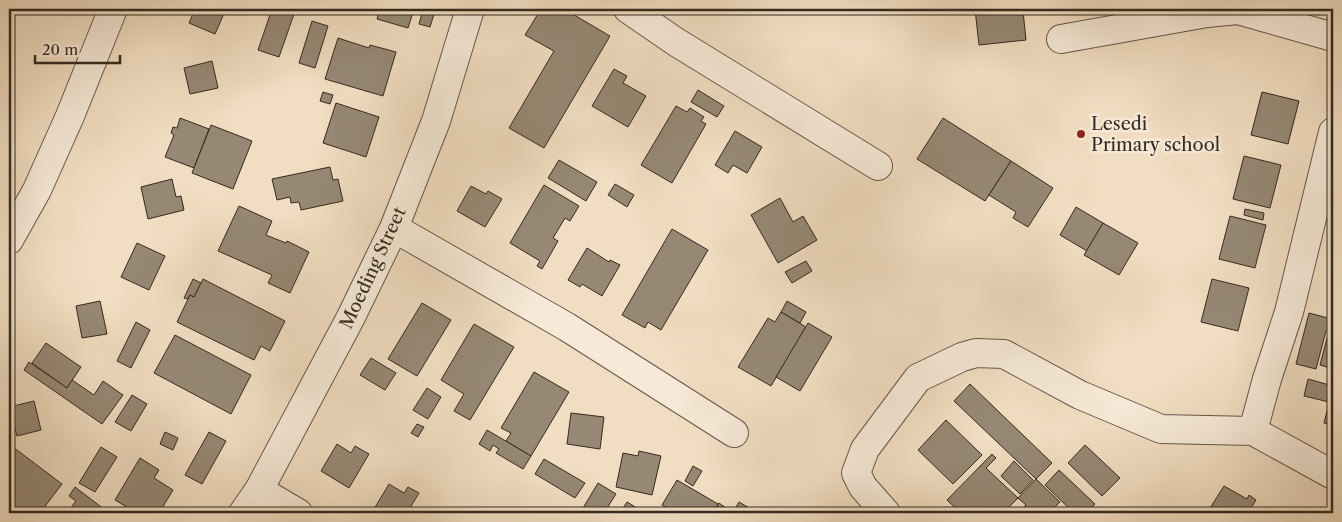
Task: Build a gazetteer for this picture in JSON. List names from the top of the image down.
{
  "streets": {
    "street": ["Moeding Street"]
  },
  "places": ["Lesedi Primary school"],
  "scale_bar": "20 m"
}
